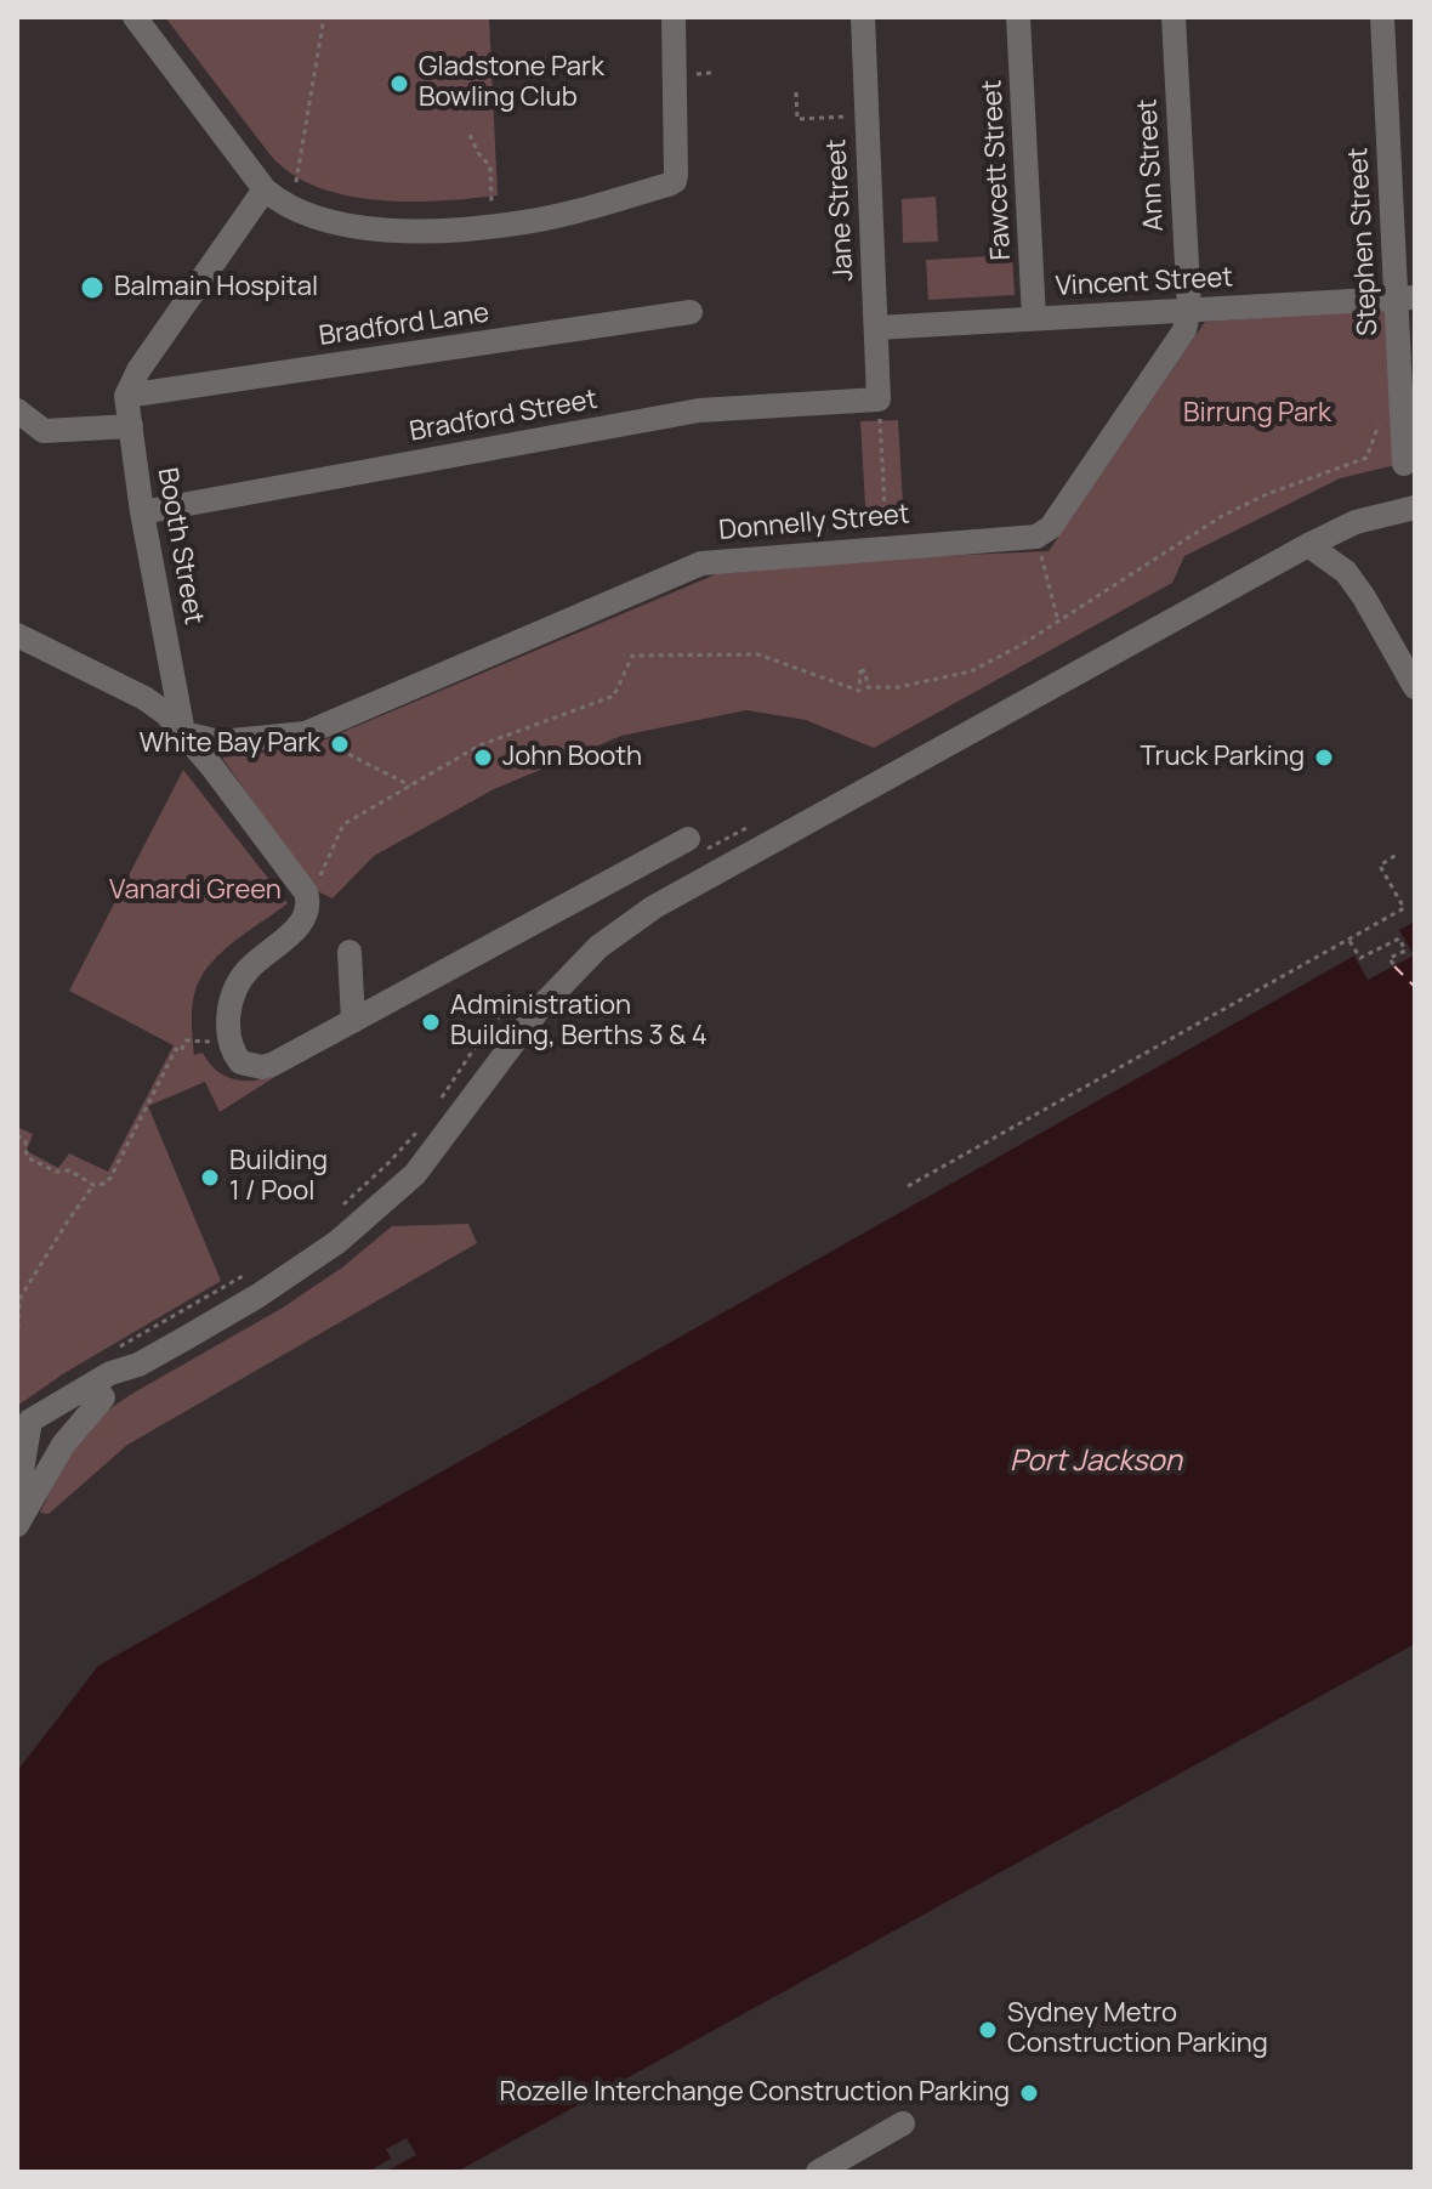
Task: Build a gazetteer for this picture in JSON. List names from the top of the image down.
{
  "streets": {
    "street": [
      "Ann Street",
      "Fawcett Street",
      "Jane Street",
      "Stephen Street",
      "Vincent Street",
      "Bradford Lane",
      "Bradford Street",
      "Donnelly Street",
      "Booth Street"
    ]
  },
  "crossings": [
    ["Ann Street", "Vincent Street"],
    ["Fawcett Street", "Vincent Street"],
    ["Jane Street", "Vincent Street"],
    ["Jane Street", "Bradford Street"],
    ["Stephen Street", "Vincent Street"],
    ["Bradford Lane", "Booth Street"],
    ["Bradford Street", "Booth Street"],
    ["Donnelly Street", "Booth Street"]
  ],
  "water": ["Port Jackson"],
  "parks": ["Birrung Park", "Vanardi Green"],
  "places": [
    "Gladstone Park Bowling Club",
    "Balmain Hospital",
    "White Bay Park",
    "John Booth",
    "Truck Parking",
    "Administration Building, Berths 3 & 4",
    "Building 1 / Pool",
    "Sydney Metro Construction Parking",
    "Rozelle Interchange Construction Parking"
  ]
}
